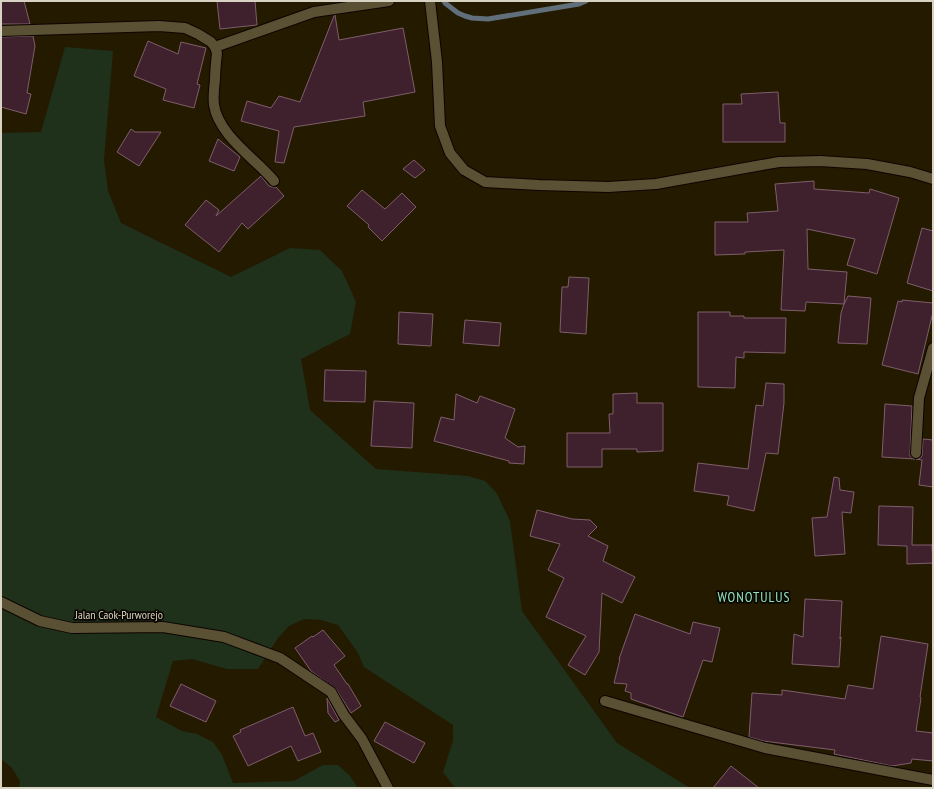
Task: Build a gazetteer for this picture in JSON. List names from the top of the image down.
{
  "streets": {
    "street": ["Jalan Caok-Purworejo"]
  },
  "districts": ["WONOTULUS"]
}
